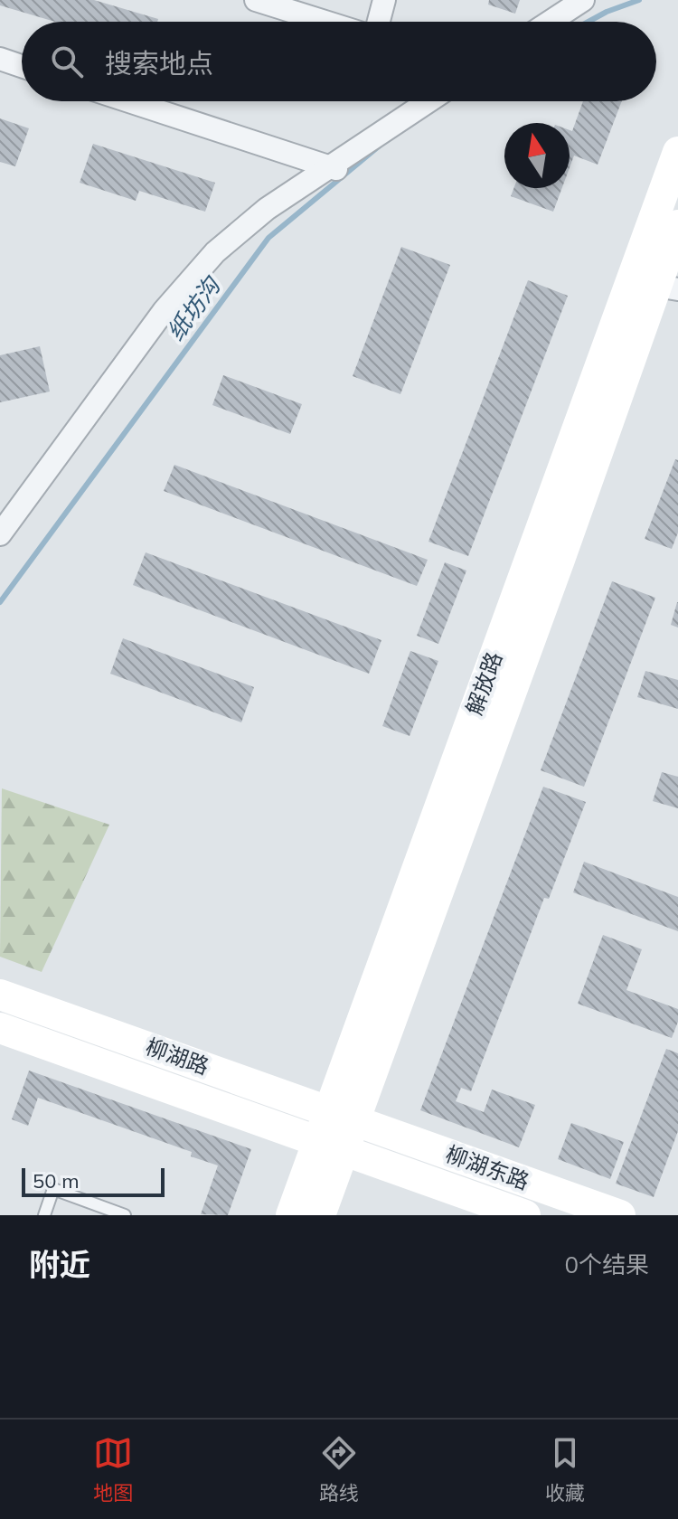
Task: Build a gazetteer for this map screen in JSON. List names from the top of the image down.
{
  "streets": {
    "main road": ["解放路", "柳湖路", "柳湖东路"]
  },
  "crossings": [
    ["解放路", "柳湖路"],
    ["解放路", "柳湖东路"],
    ["柳湖路", "柳湖东路"]
  ],
  "water": ["纸坊沟"],
  "scale_bar": "50 m",
  "north": "top",
  "page": {
    "search": "搜索地点",
    "scale": "50 m",
    "heading": ["附近", "0个结果"],
    "nav": ["地图", "路线", "收藏"]
  }
}
